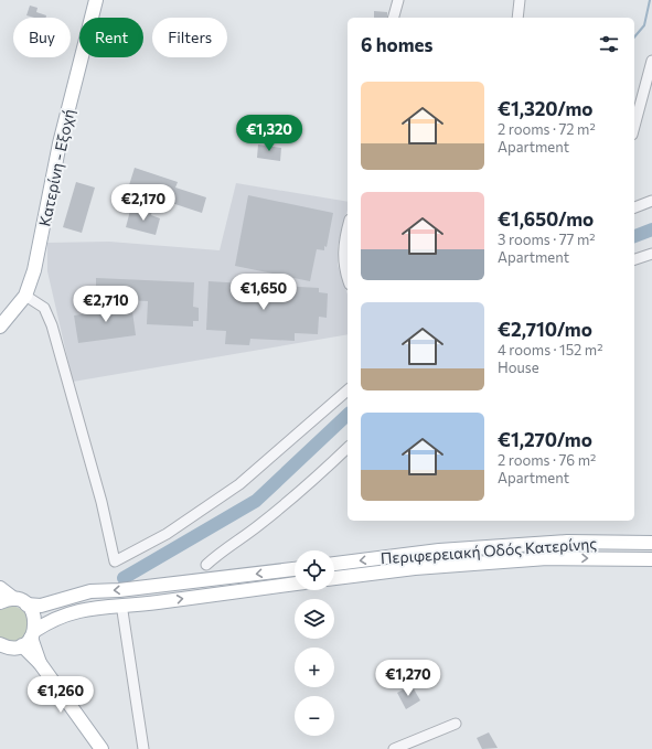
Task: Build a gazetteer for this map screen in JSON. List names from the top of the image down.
{
  "streets": {
    "main road": ["Κατερίνη - Εξοχή", "Περιφερειακή Οδός Κατερίνης"]
  },
  "page": {
    "chip": ["Buy", "Rent", "Filters"],
    "heading": "6 homes",
    "list": [
      {
        "name": "€1,320/mo",
        "note": "2 rooms · 72 m² · Apartment"
      },
      {
        "name": "€1,650/mo",
        "note": "3 rooms · 77 m² · Apartment"
      },
      {
        "name": "€2,710/mo",
        "note": "4 rooms · 152 m² · House"
      },
      {
        "name": "€1,270/mo",
        "note": "2 rooms · 76 m² · Apartment"
      }
    ],
    "price": [
      "€1,320",
      "€2,170",
      "€1,650",
      "€2,710",
      "€1,270",
      "€1,260"
    ],
    "map_buttons": ["+", "−"]
  }
}
